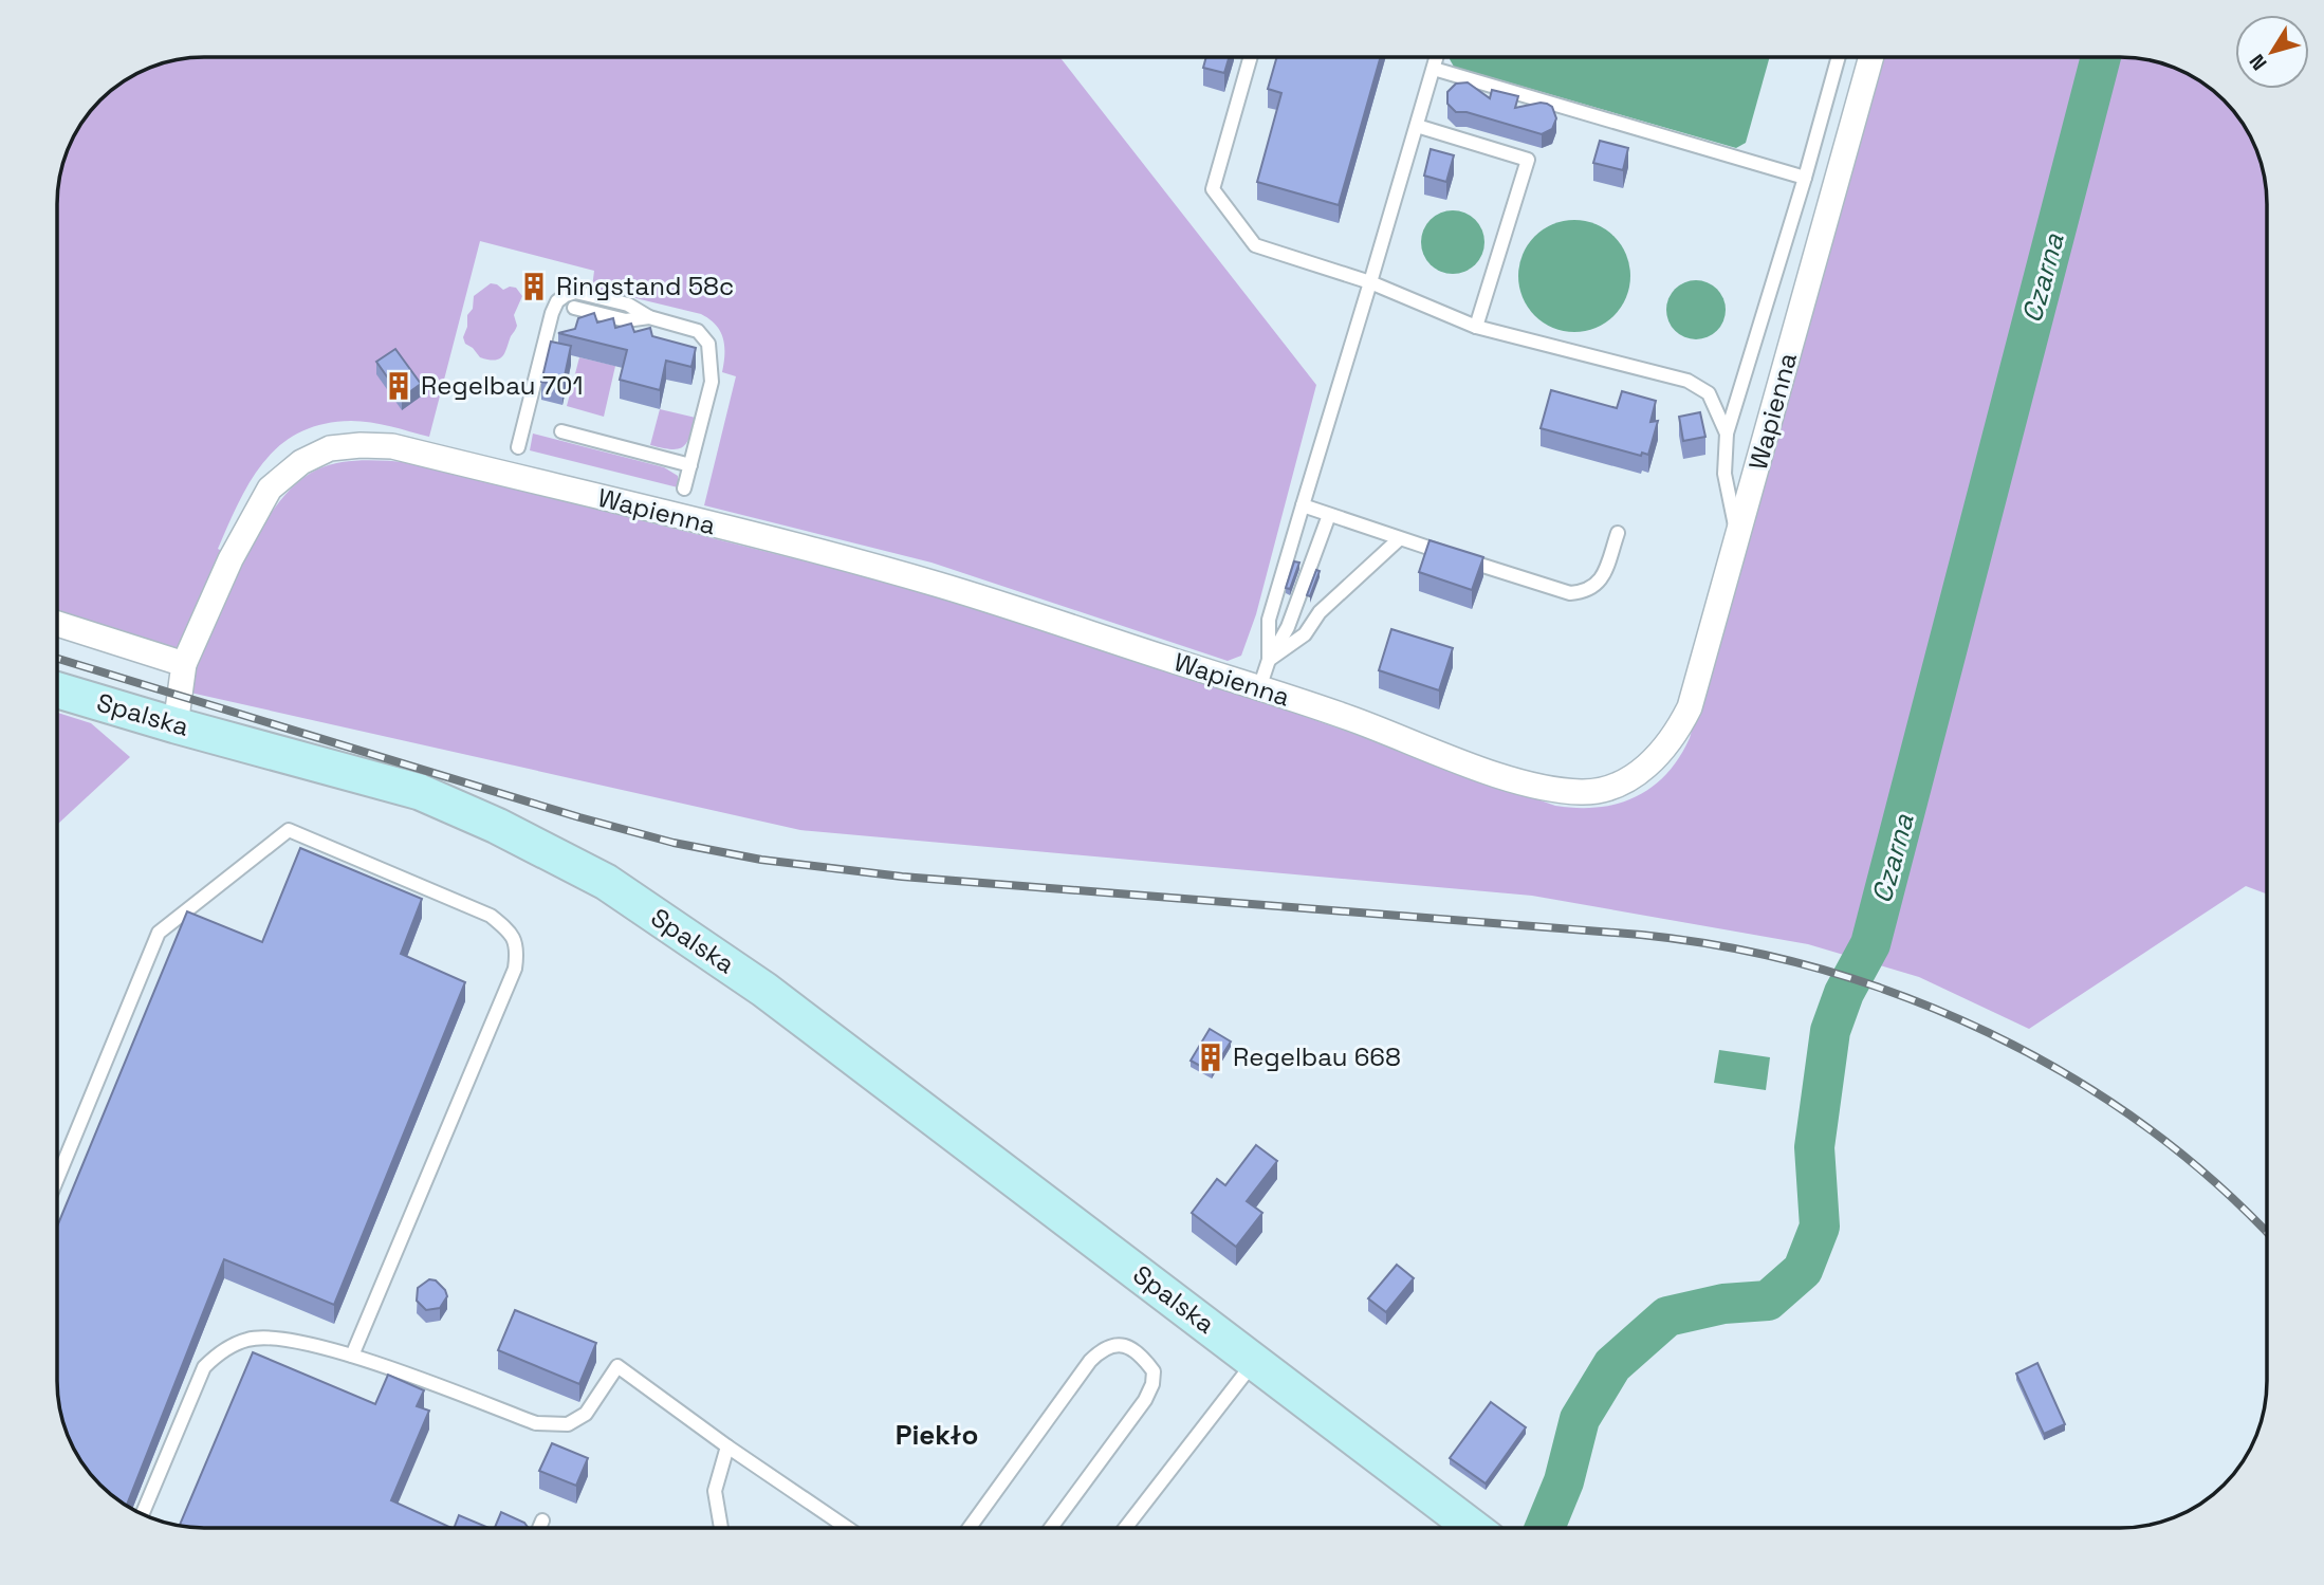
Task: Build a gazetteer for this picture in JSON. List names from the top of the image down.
{
  "streets": {
    "street": ["Wapienna", "Spalska"]
  },
  "crossings": [
    ["Wapienna", "Spalska"]
  ],
  "districts": ["Piekło"],
  "water": ["Czarna"],
  "places": {
    "building": ["Ringstand 58c", "Regelbau 701", "Regelbau 668"]
  },
  "north": "bottom left"
}
